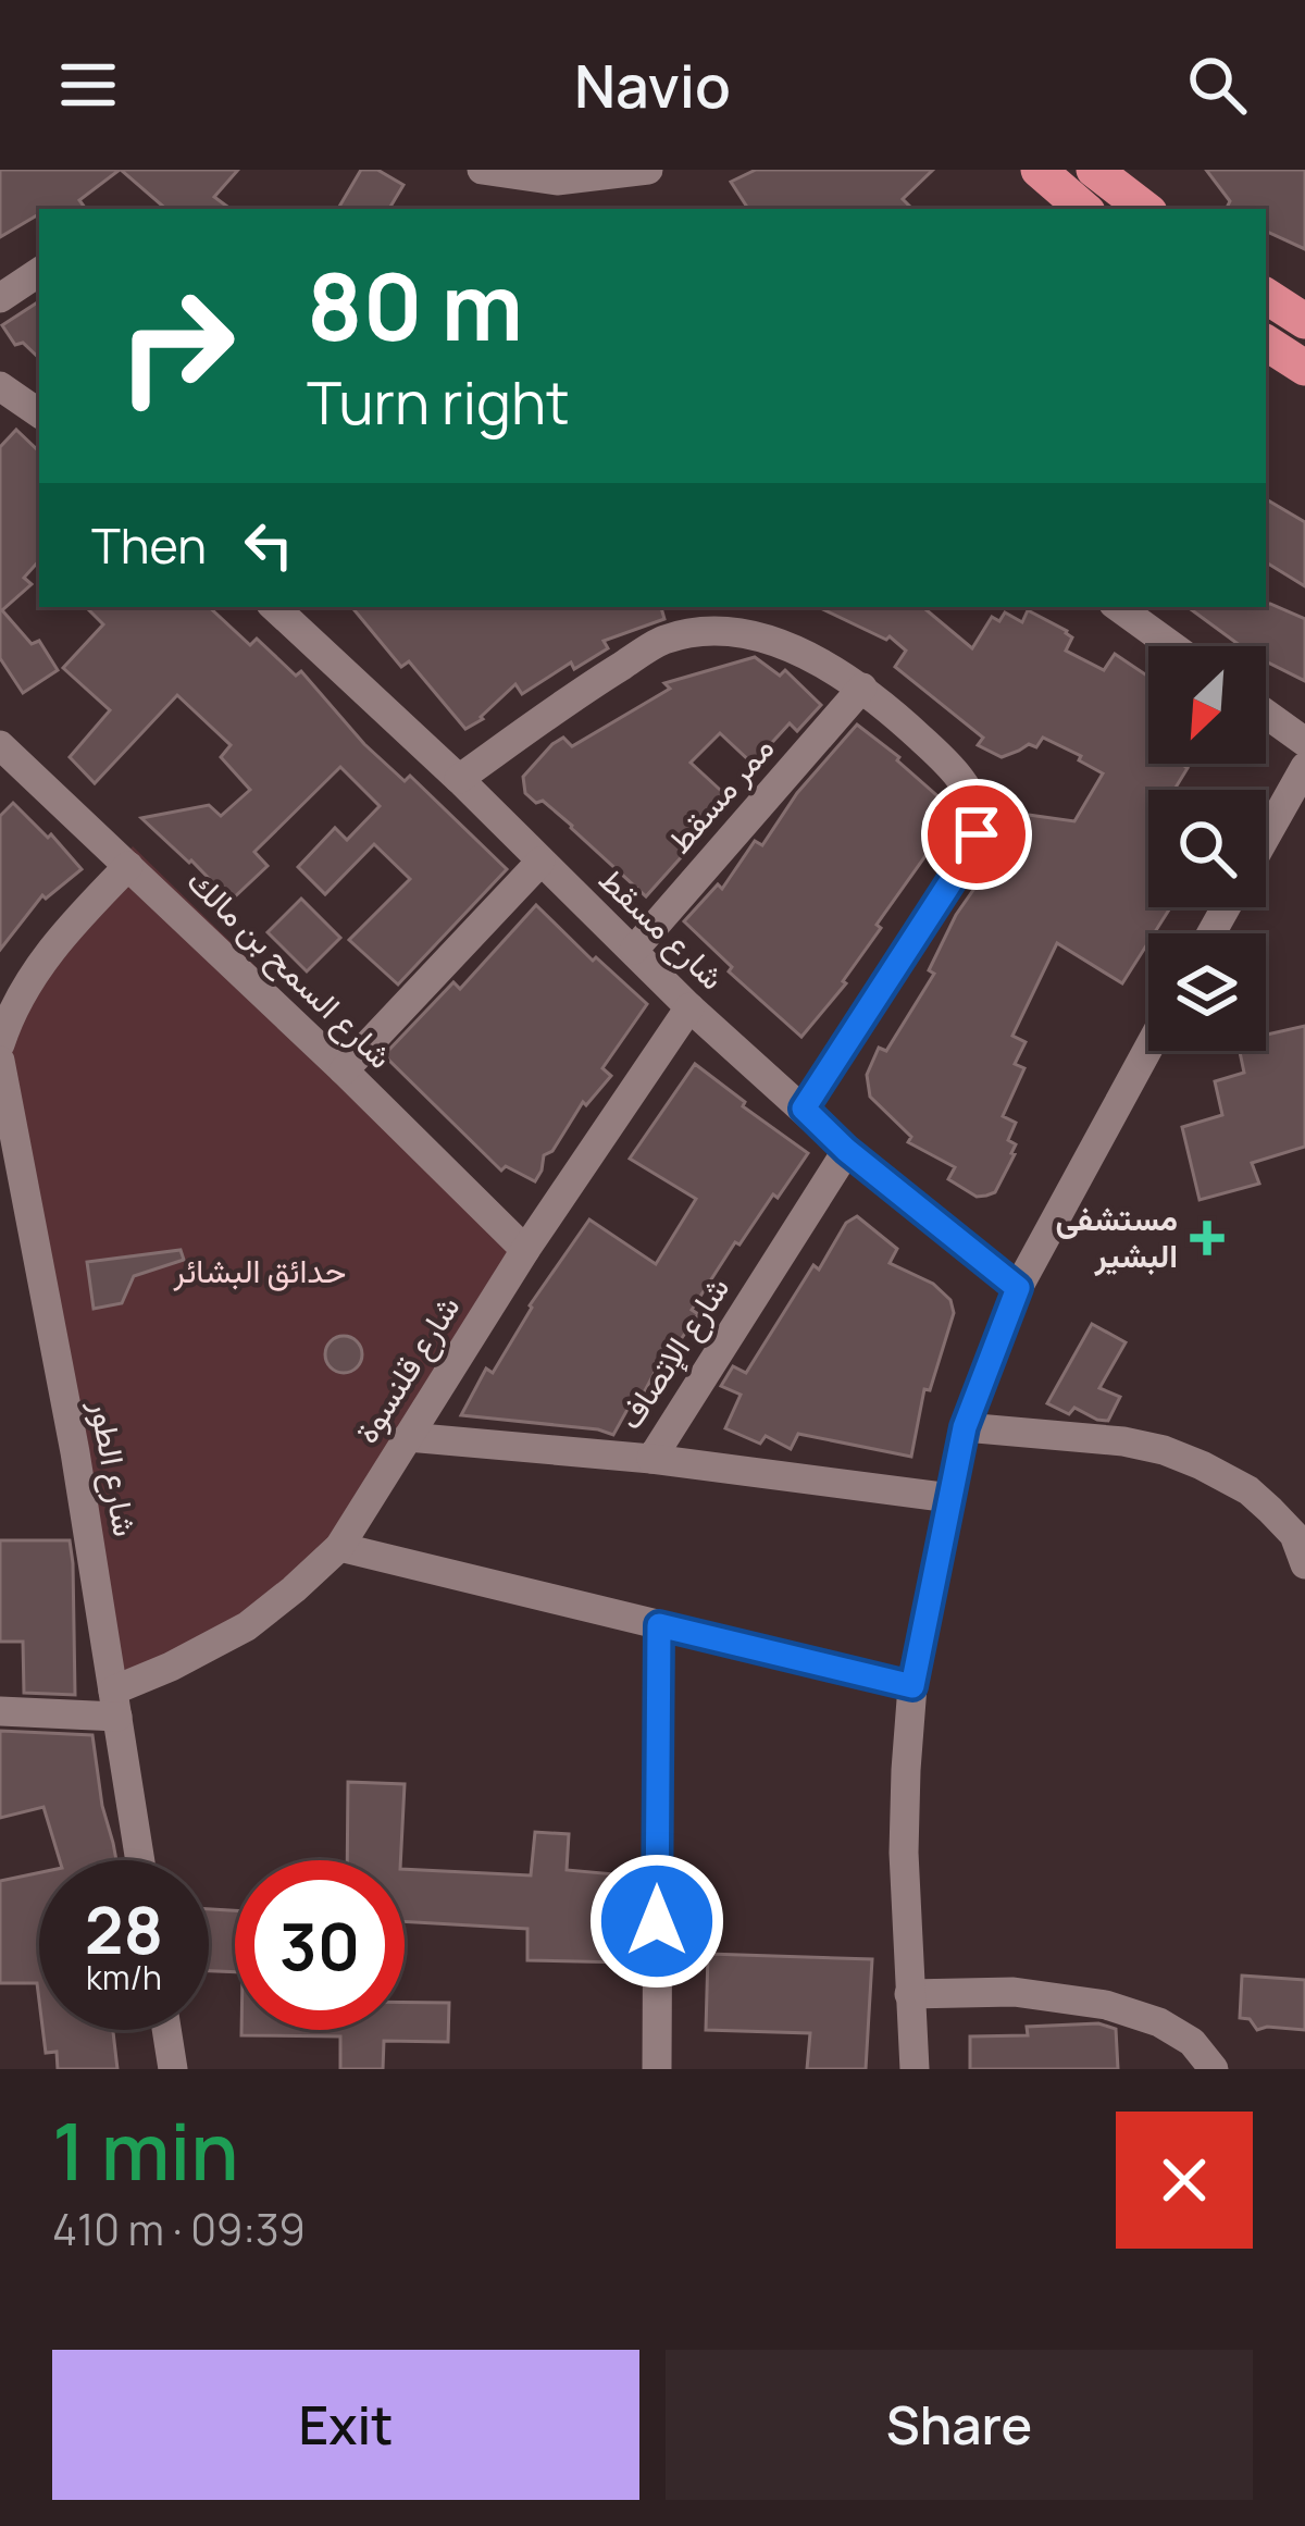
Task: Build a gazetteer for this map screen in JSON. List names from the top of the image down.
{
  "streets": {
    "street": [
      "ممر مسقط",
      "شارع مسقط",
      "شارع السمح بن مالك",
      "شارع الإتصاف",
      "شارع قلنسوة",
      "شارع الطور"
    ]
  },
  "crossings": [
    ["ممر مسقط", "شارع مسقط"],
    ["شارع مسقط", "شارع الإتصاف"],
    ["شارع مسقط", "شارع قلنسوة"],
    ["شارع السمح بن مالك", "شارع قلنسوة"],
    ["شارع الإتصاف", "شارع قلنسوة"],
    ["شارع قلنسوة", "شارع الطور"]
  ],
  "parks": ["حدائق البشائر"],
  "places": {
    "health": ["مستشفى البشير"]
  },
  "north": "bottom left",
  "page": {
    "header": "Navio",
    "turn": ["80 m", "Turn right"],
    "then": "Then",
    "speed": "28 km/h",
    "limit": "30",
    "heading": ["1 min", "410 m · 09:39"],
    "buttons": ["Exit", "Share"]
  }
}
